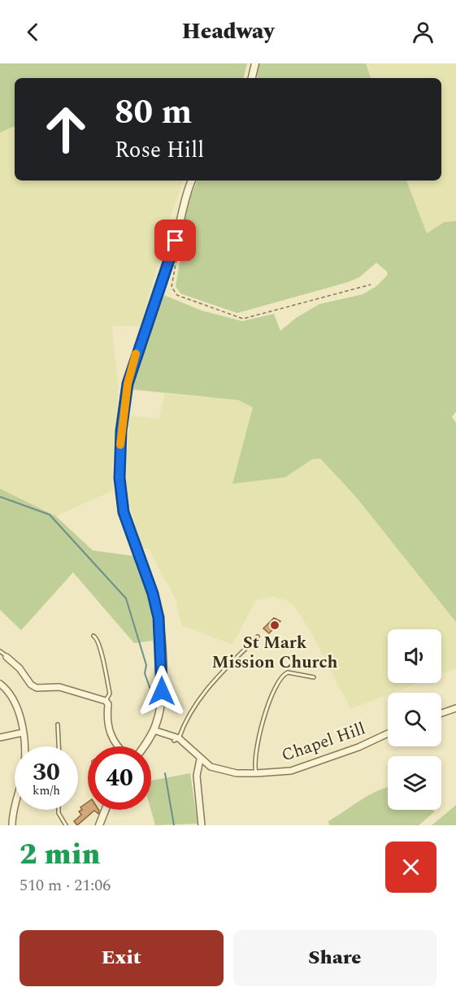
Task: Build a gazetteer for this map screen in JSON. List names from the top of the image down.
{
  "streets": {
    "street": ["Chapel Hill"]
  },
  "places": ["St Mark Mission Church"],
  "page": {
    "header": "Headway",
    "turn": ["80 m", "Rose Hill"],
    "speed": "30 km/h",
    "limit": "40",
    "heading": ["2 min", "510 m · 21:06"],
    "buttons": ["Exit", "Share"]
  }
}
